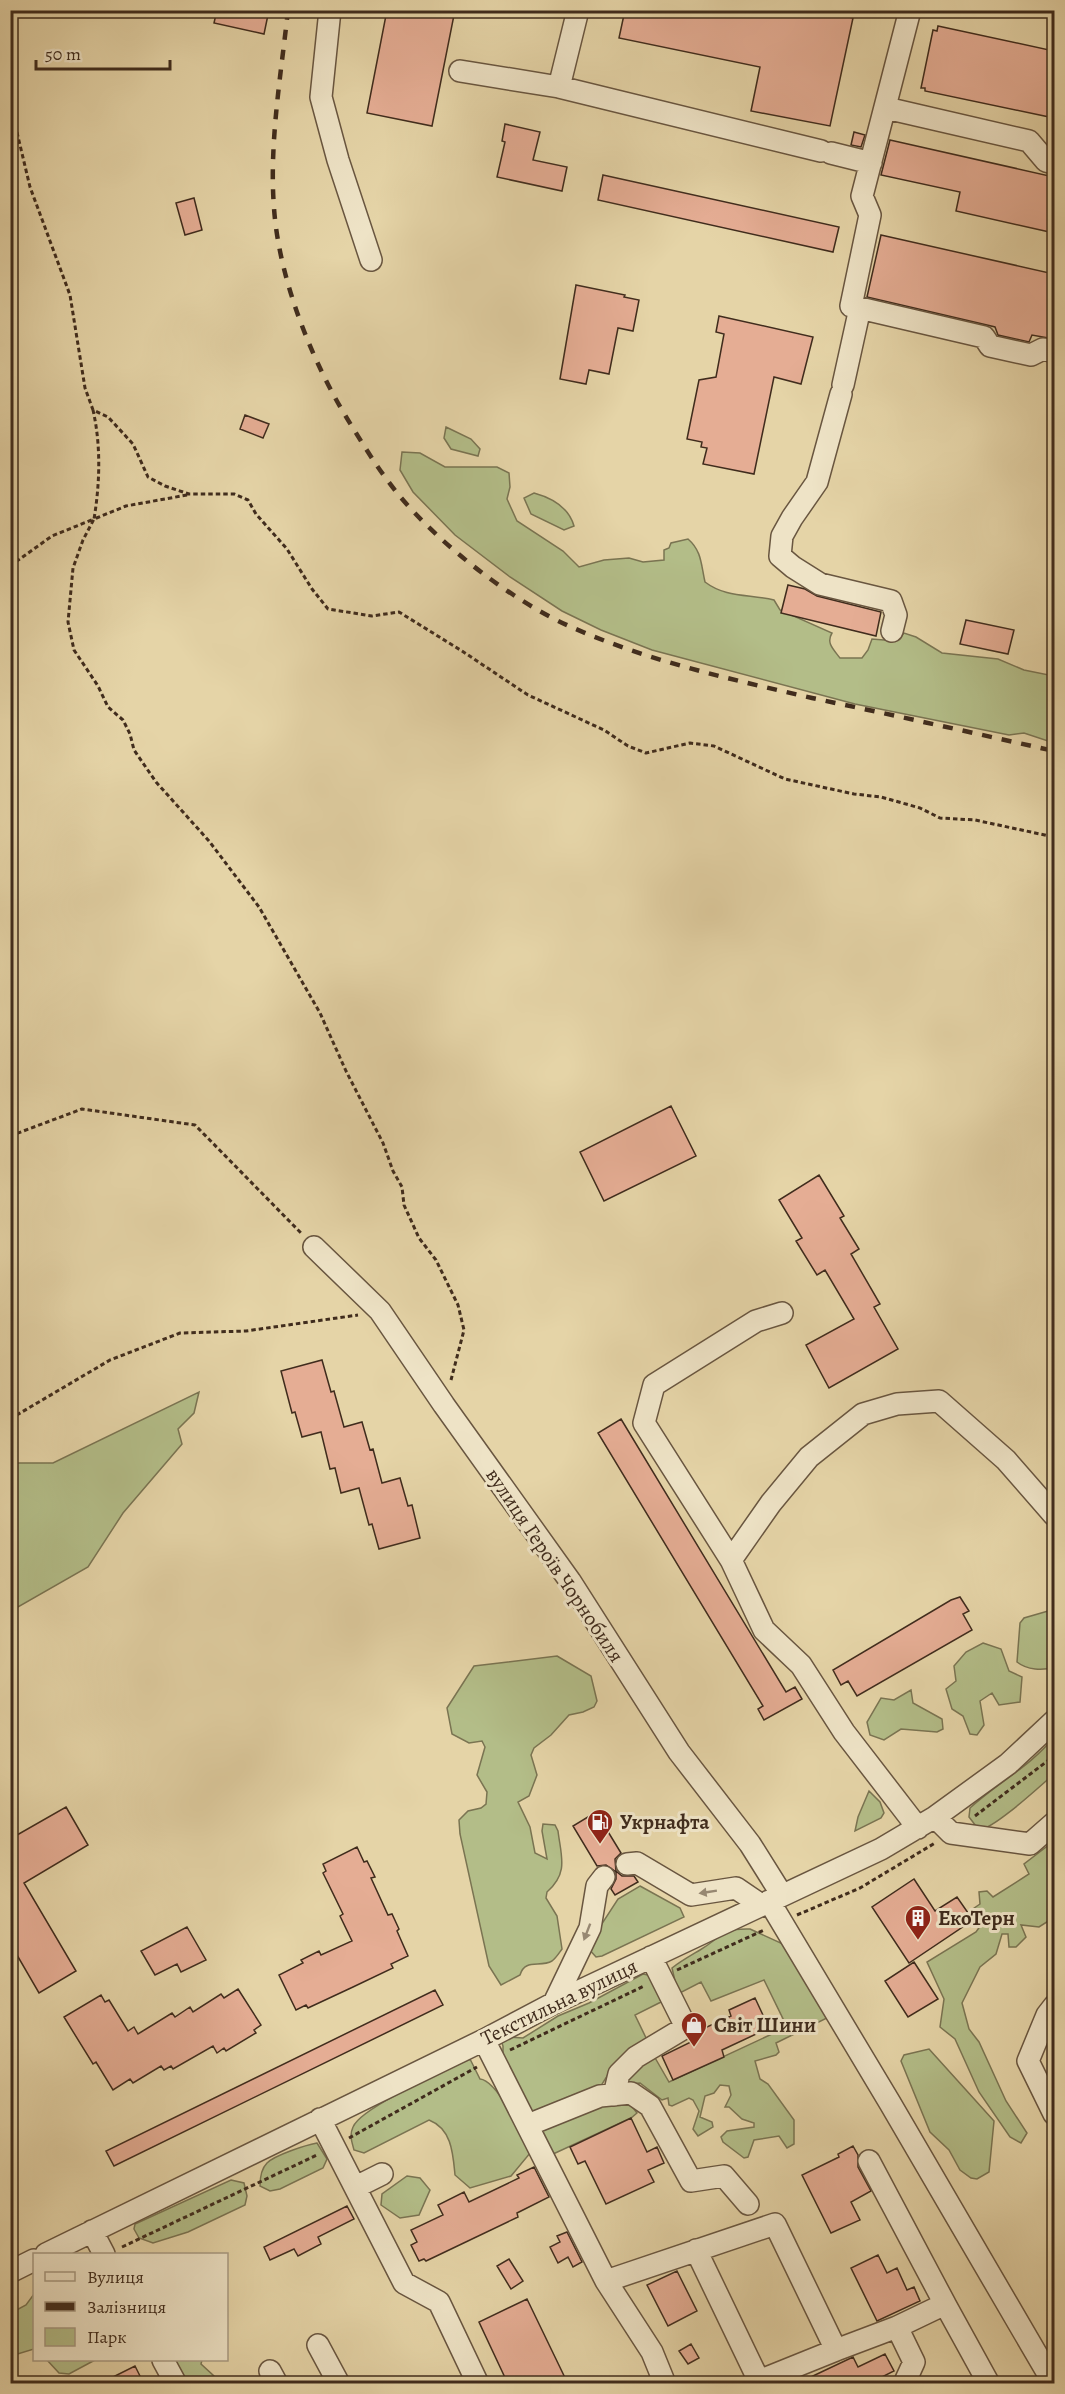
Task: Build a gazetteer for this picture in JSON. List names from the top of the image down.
{
  "streets": {
    "street": ["вулиця Героїв Чорнобиля", "Текстильна вулиця"]
  },
  "crossings": [
    ["вулиця Героїв Чорнобиля", "Текстильна вулиця"]
  ],
  "places": {
    "fuel station": ["Укрнафта"],
    "building": ["ЕкоТерн"],
    "shop": ["Світ Шини"]
  },
  "legend": ["Вулиця", "Залізниця", "Парк"],
  "scale_bar": "50 m"
}
